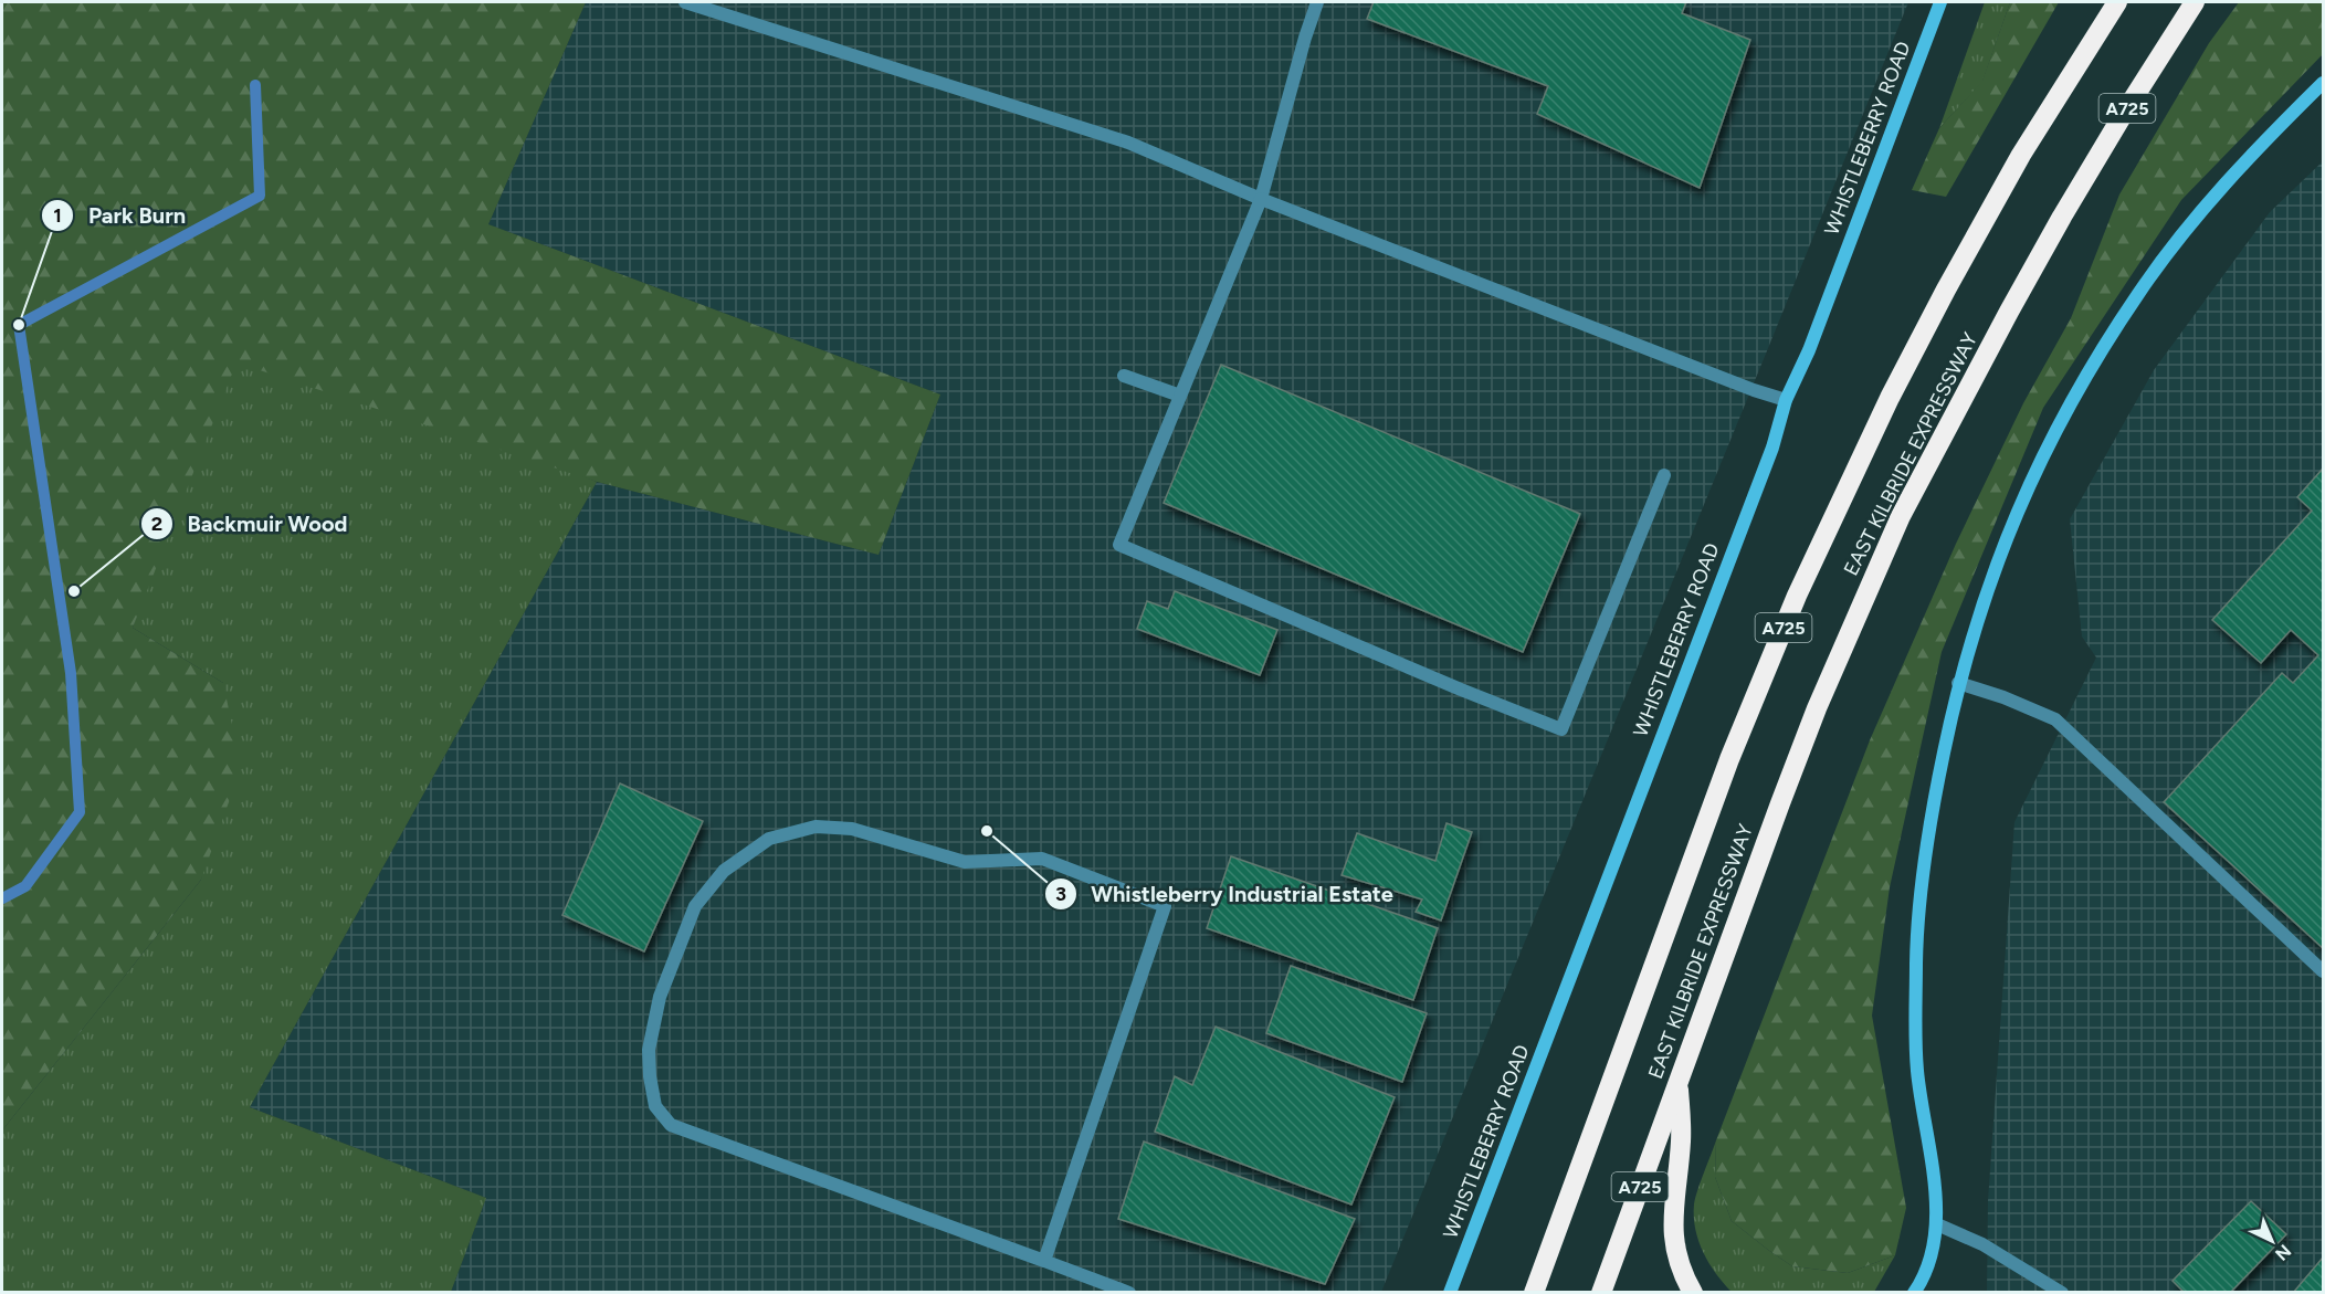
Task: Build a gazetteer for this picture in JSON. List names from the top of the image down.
{
  "streets": {
    "highway": ["A725", "EAST KILBRIDE EXPRESSWAY"],
    "main road": ["WHISTLEBERRY ROAD"]
  },
  "places": ["Park Burn", "Backmuir Wood", "Whistleberry Industrial Estate"],
  "north": "bottom right"
}
